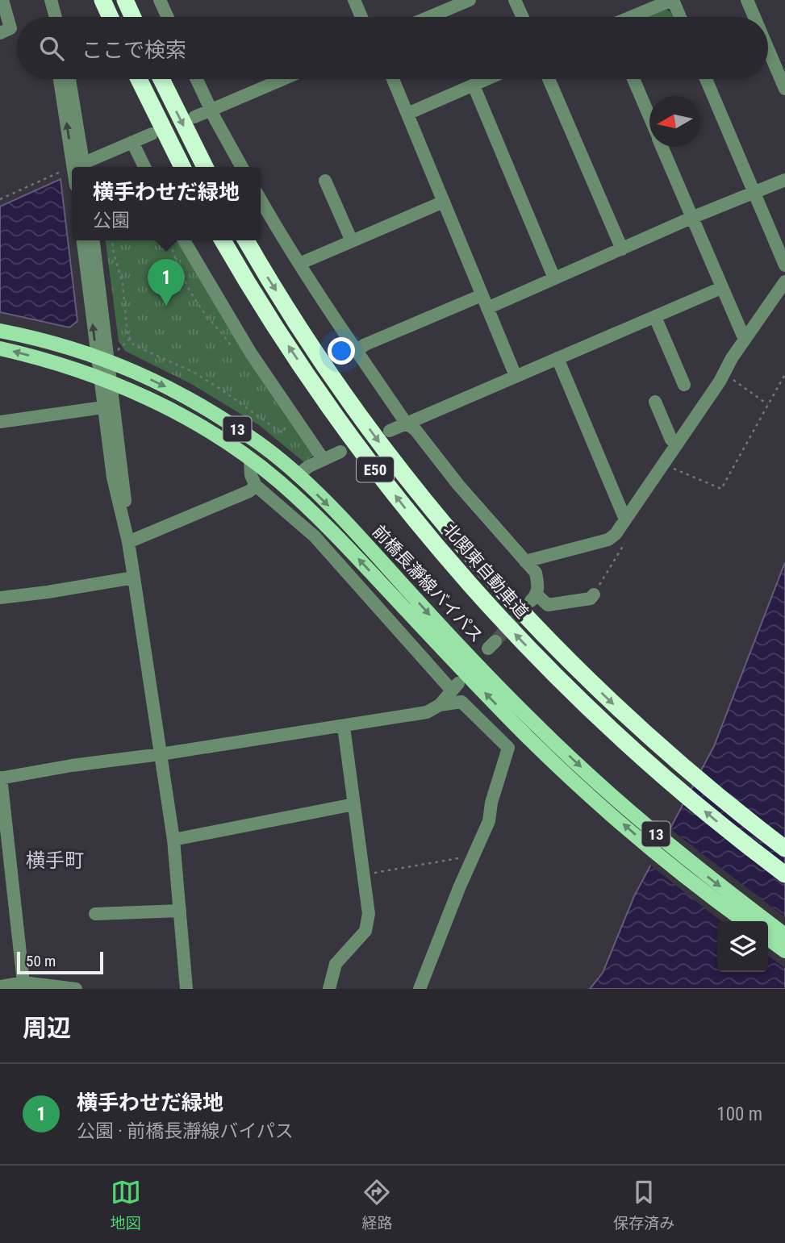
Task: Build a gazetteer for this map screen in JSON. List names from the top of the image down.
{
  "streets": {
    "highway": ["E50", "北関東自動車道"],
    "main road": ["13", "前橋長瀞線バイパス"]
  },
  "districts": ["横手町"],
  "scale_bar": "50 m",
  "north": "left",
  "page": {
    "search": "ここで検索",
    "popup": ["横手わせだ緑地", "公園"],
    "pins": "1",
    "scale": "50 m",
    "heading": "周辺",
    "list": [
      {
        "mark": "1",
        "name": "横手わせだ緑地",
        "note": "公園 · 前橋長瀞線バイパス",
        "value": "100 m"
      }
    ],
    "nav": ["地図", "経路", "保存済み"]
  }
}
